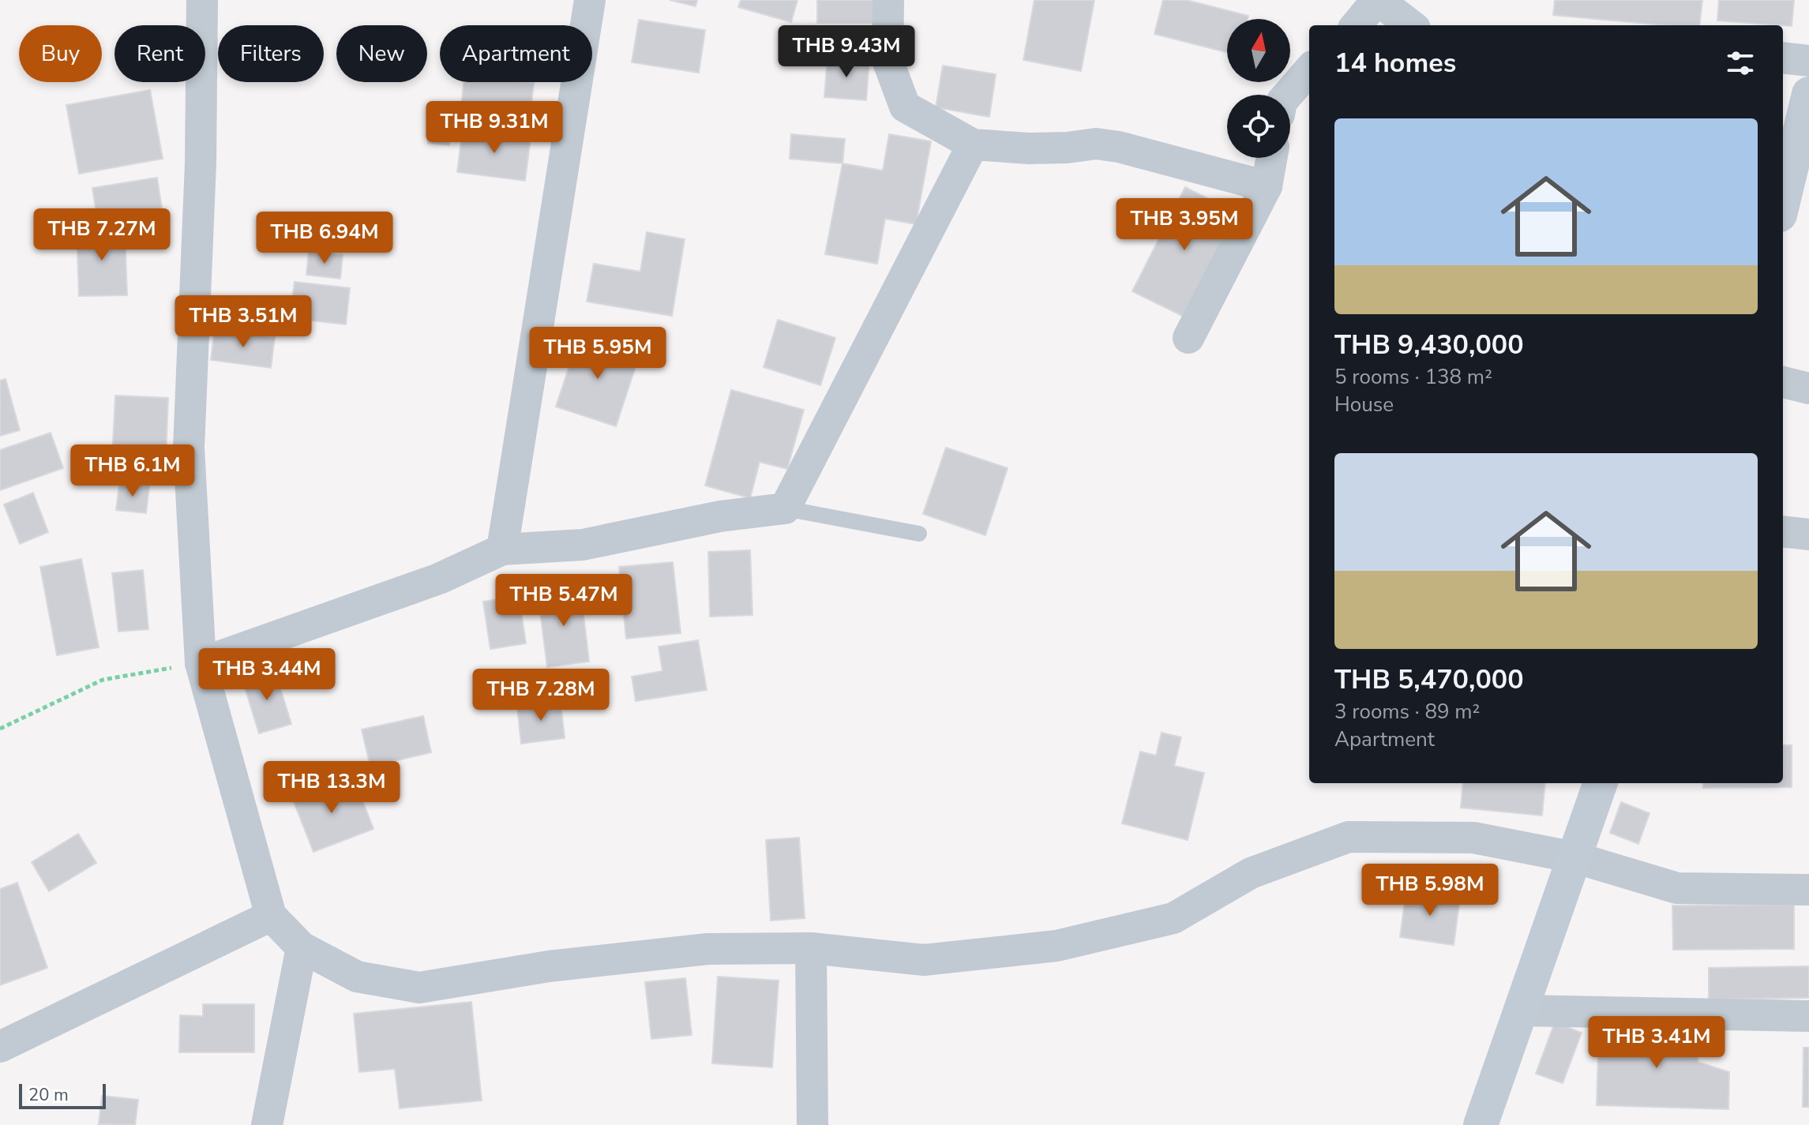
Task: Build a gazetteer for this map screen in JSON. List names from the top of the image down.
{
  "scale_bar": "20 m",
  "north": "top",
  "page": {
    "price": [
      "THB 9.43M",
      "THB 9.31M",
      "THB 3.95M",
      "THB 7.27M",
      "THB 6.94M",
      "THB 3.51M",
      "THB 5.95M",
      "THB 6.1M",
      "THB 5.47M",
      "THB 3.44M",
      "THB 7.28M",
      "THB 13.3M",
      "THB 5.98M",
      "THB 3.41M"
    ],
    "chip": [
      "Buy",
      "Rent",
      "Filters",
      "New",
      "Apartment"
    ],
    "heading": "14 homes",
    "list": [
      {
        "name": "THB 9,430,000",
        "note": "5 rooms · 138 m² · House"
      },
      {
        "name": "THB 5,470,000",
        "note": "3 rooms · 89 m² · Apartment"
      }
    ],
    "scale": "20 m"
  }
}
